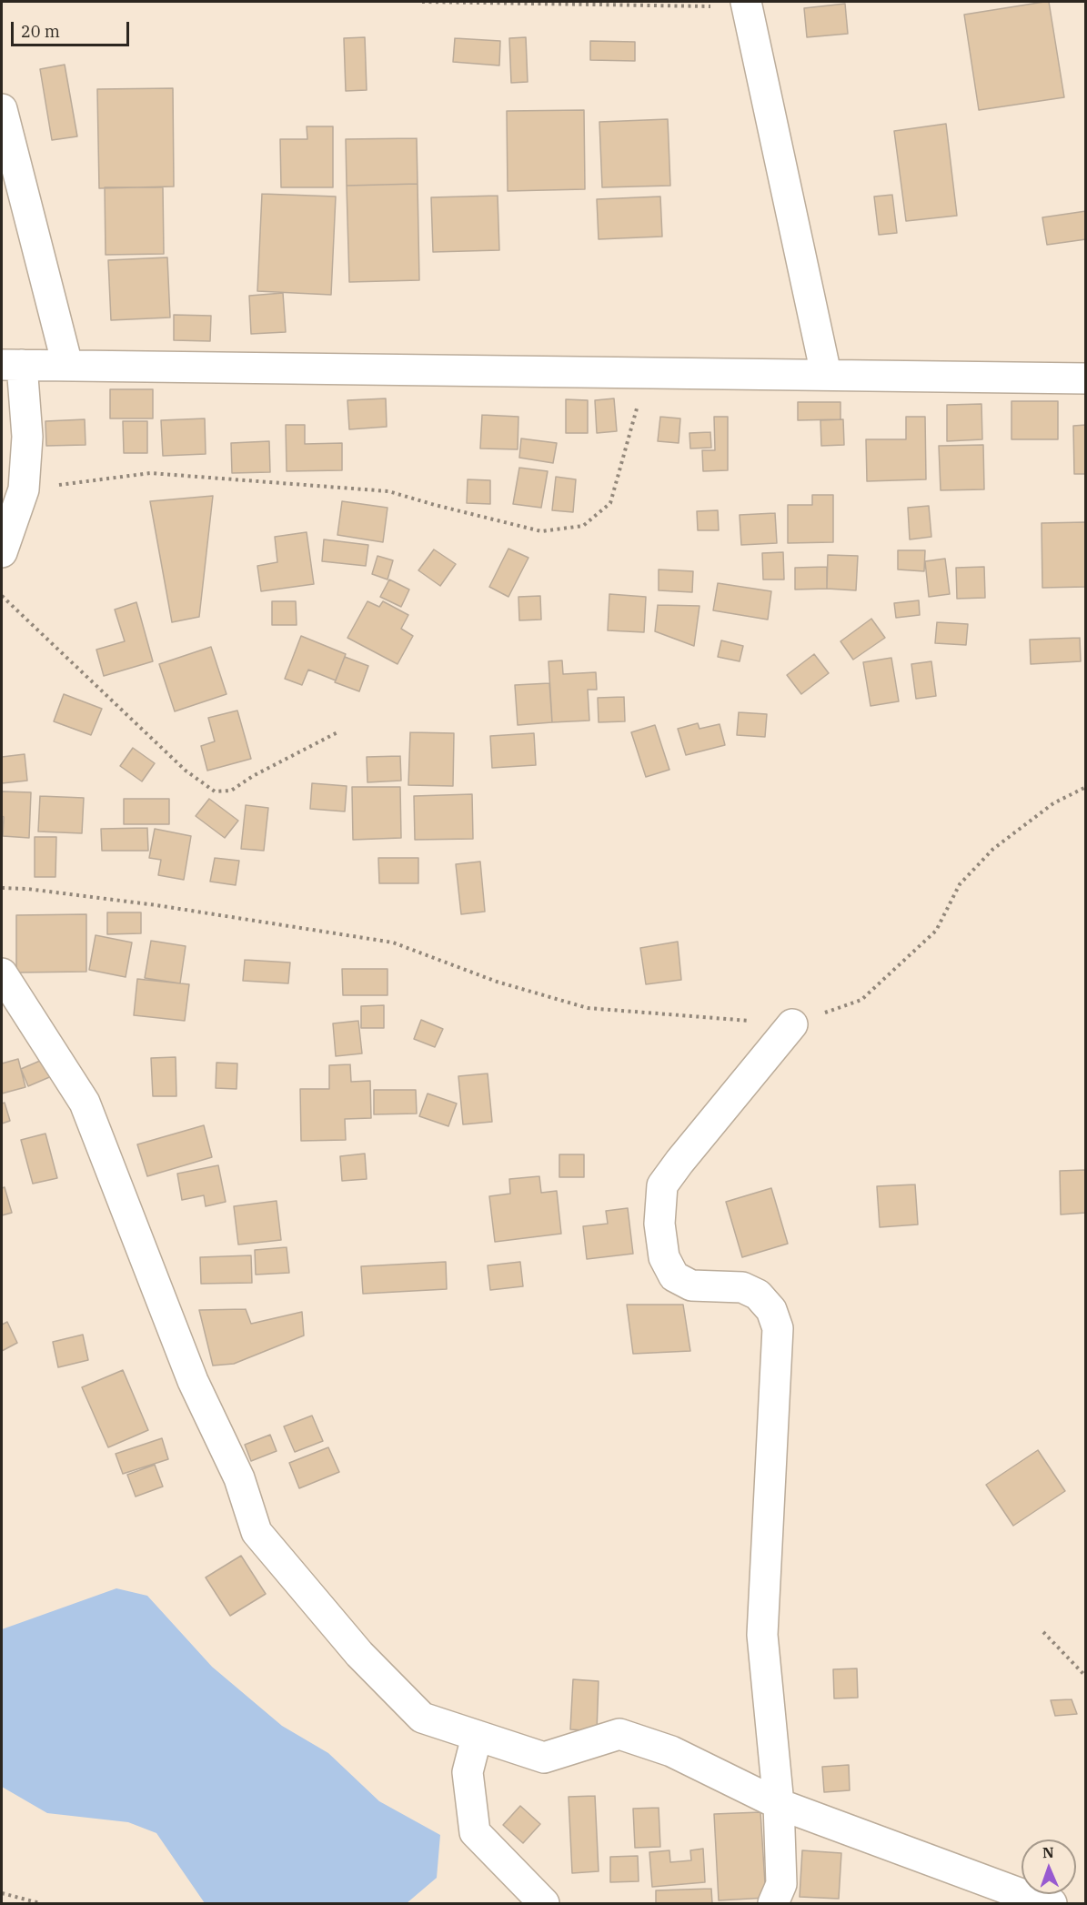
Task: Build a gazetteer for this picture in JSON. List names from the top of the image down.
{
  "scale_bar": "20 m",
  "north": "top"
}
